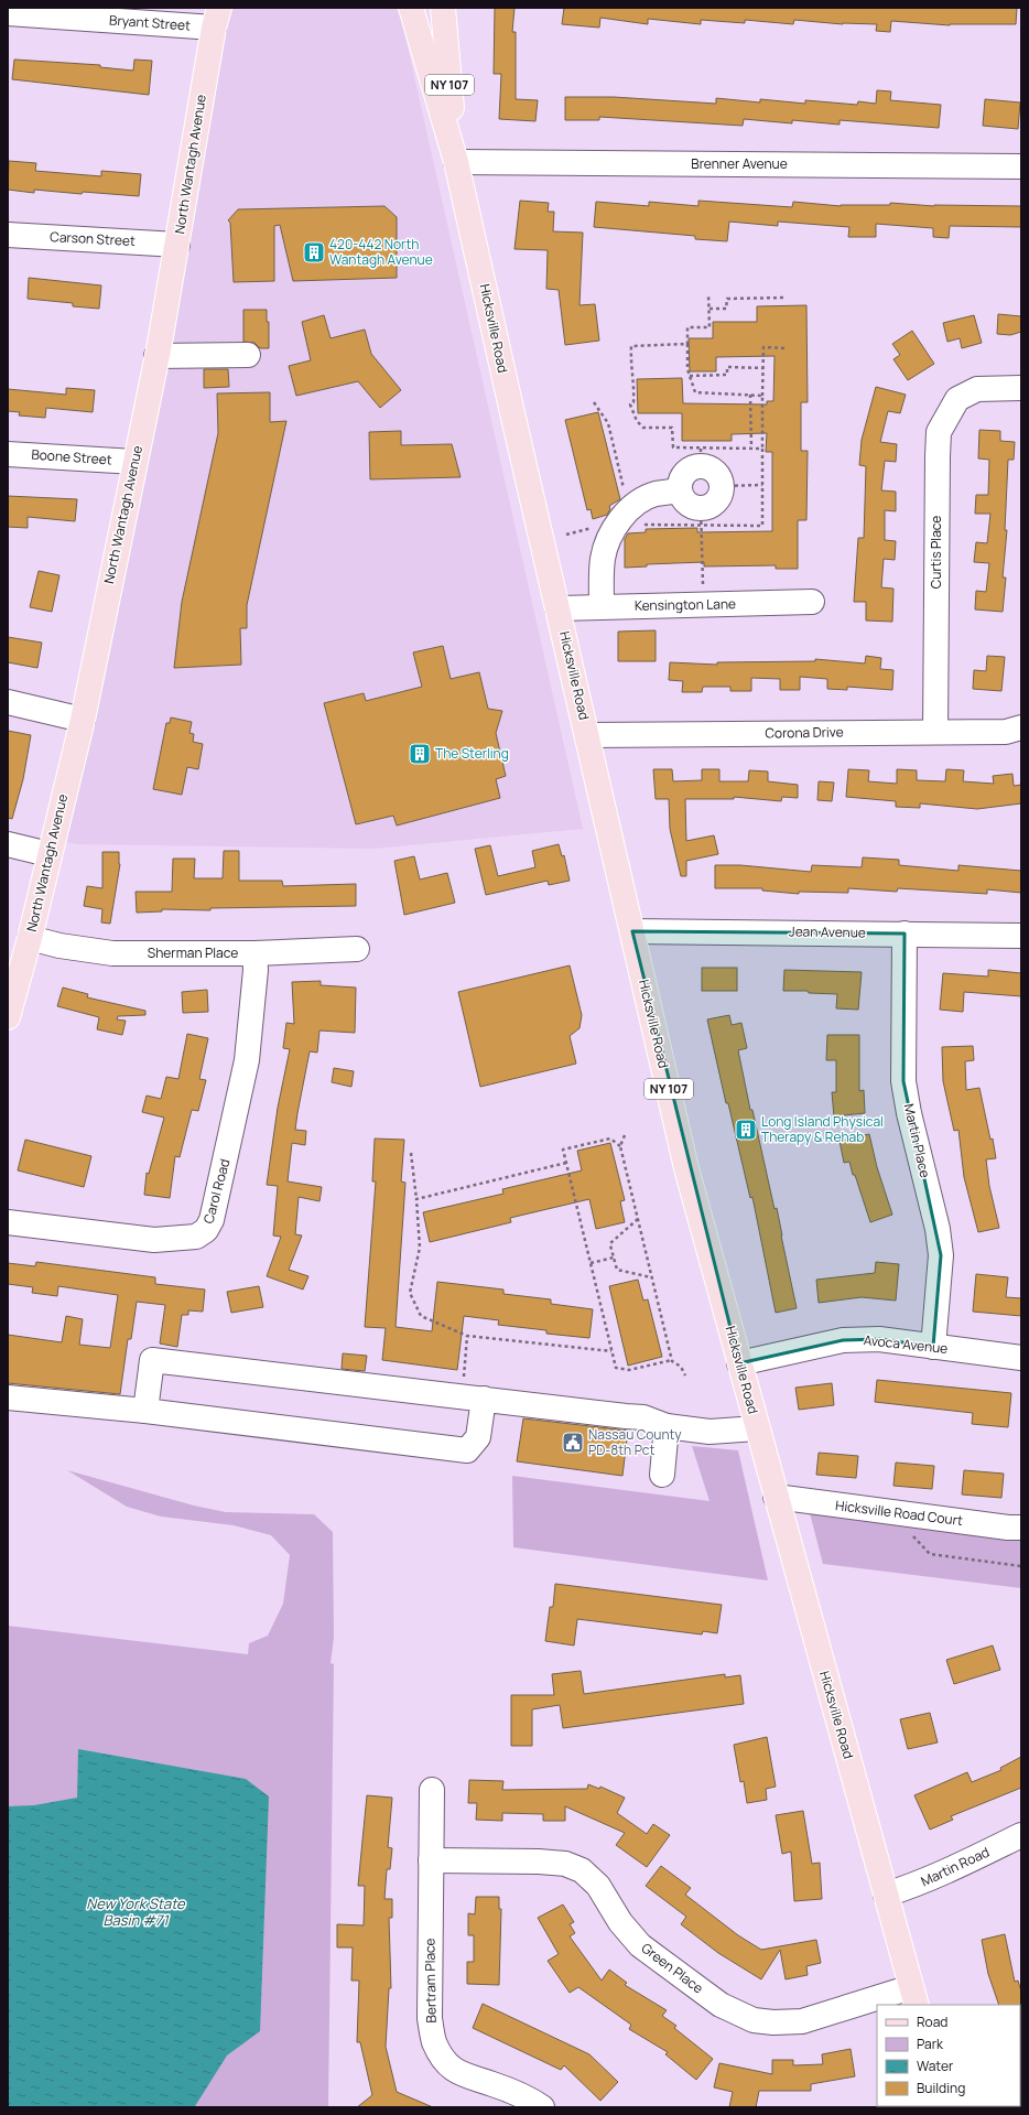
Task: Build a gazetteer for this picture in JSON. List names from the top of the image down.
{
  "streets": {
    "main road": ["NY 107", "North Wantagh Avenue", "Hicksville Road"],
    "street": [
      "Bryant Street",
      "Brenner Avenue",
      "Carson Street",
      "Boone Street",
      "Curtis Place",
      "Kensington Lane",
      "Corona Drive",
      "Jean Avenue",
      "Sherman Place",
      "Martin Place",
      "Carol Road",
      "Avoca Avenue",
      "Hicksville Road Court",
      "Martin Road",
      "Green Place",
      "Bertram Place"
    ]
  },
  "crossings": [
    ["Bryant Street", "North Wantagh Avenue"],
    ["North Wantagh Avenue", "Carson Street"],
    ["North Wantagh Avenue", "Boone Street"],
    ["North Wantagh Avenue", "Sherman Place"],
    ["Brenner Avenue", "Hicksville Road"],
    ["Hicksville Road", "Kensington Lane"],
    ["Hicksville Road", "Corona Drive"],
    ["Hicksville Road", "Jean Avenue"],
    ["Hicksville Road", "Avoca Avenue"],
    ["Hicksville Road", "Hicksville Road Court"],
    ["Hicksville Road", "Martin Road"],
    ["Hicksville Road", "Green Place"],
    ["Curtis Place", "Corona Drive"],
    ["Jean Avenue", "Martin Place"],
    ["Sherman Place", "Carol Road"],
    ["Martin Place", "Avoca Avenue"],
    ["Green Place", "Bertram Place"]
  ],
  "water": ["New York State Basin #71"],
  "places": {
    "building": ["420-442 North Wantagh Avenue", "The Sterling", "Long Island Physical Therapy & Rehab"],
    "public building": ["Nassau County PD-8th Pct"]
  },
  "legend": [
    "Road",
    "Park",
    "Water",
    "Building"
  ]
}
